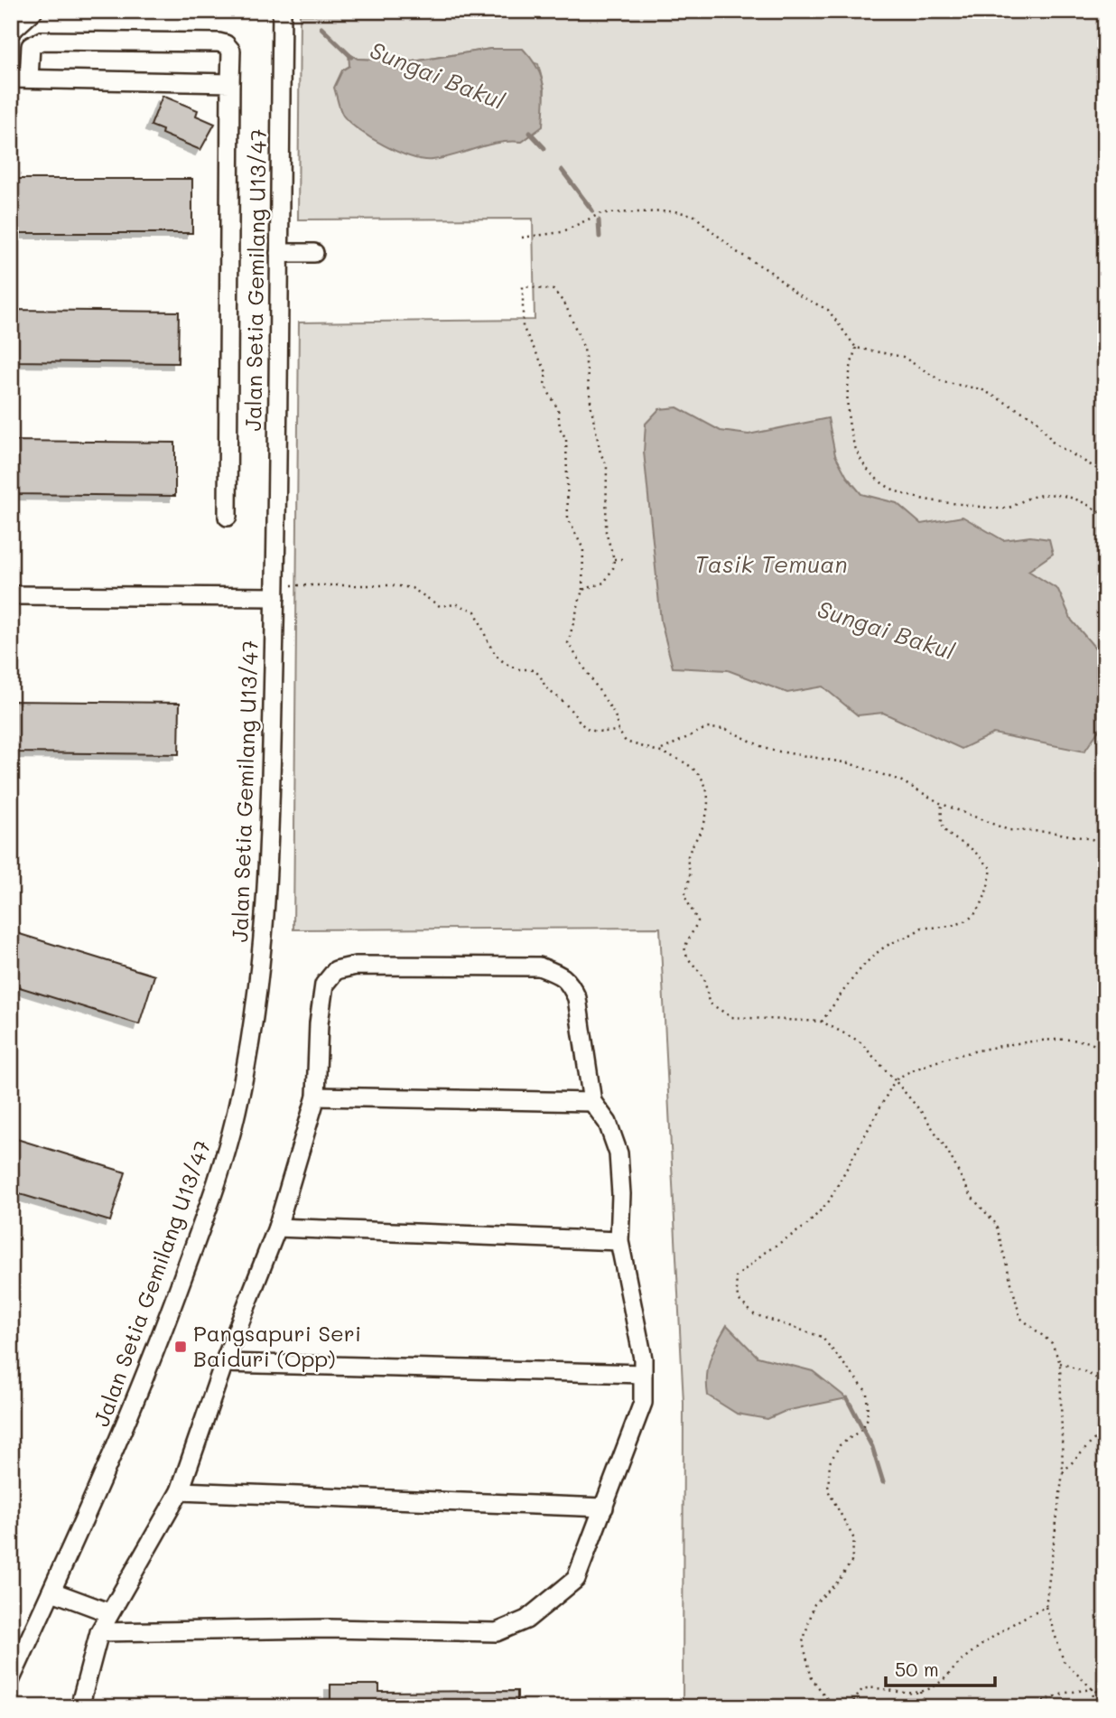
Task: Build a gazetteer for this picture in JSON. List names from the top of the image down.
{
  "streets": {
    "street": ["Jalan Setia Gemilang U13/47"]
  },
  "water": ["Sungai Bakul", "Tasik Temuan"],
  "places": {
    "transit": ["Pangsapuri Seri Baiduri (Opp)"]
  },
  "scale_bar": "50 m"
}
